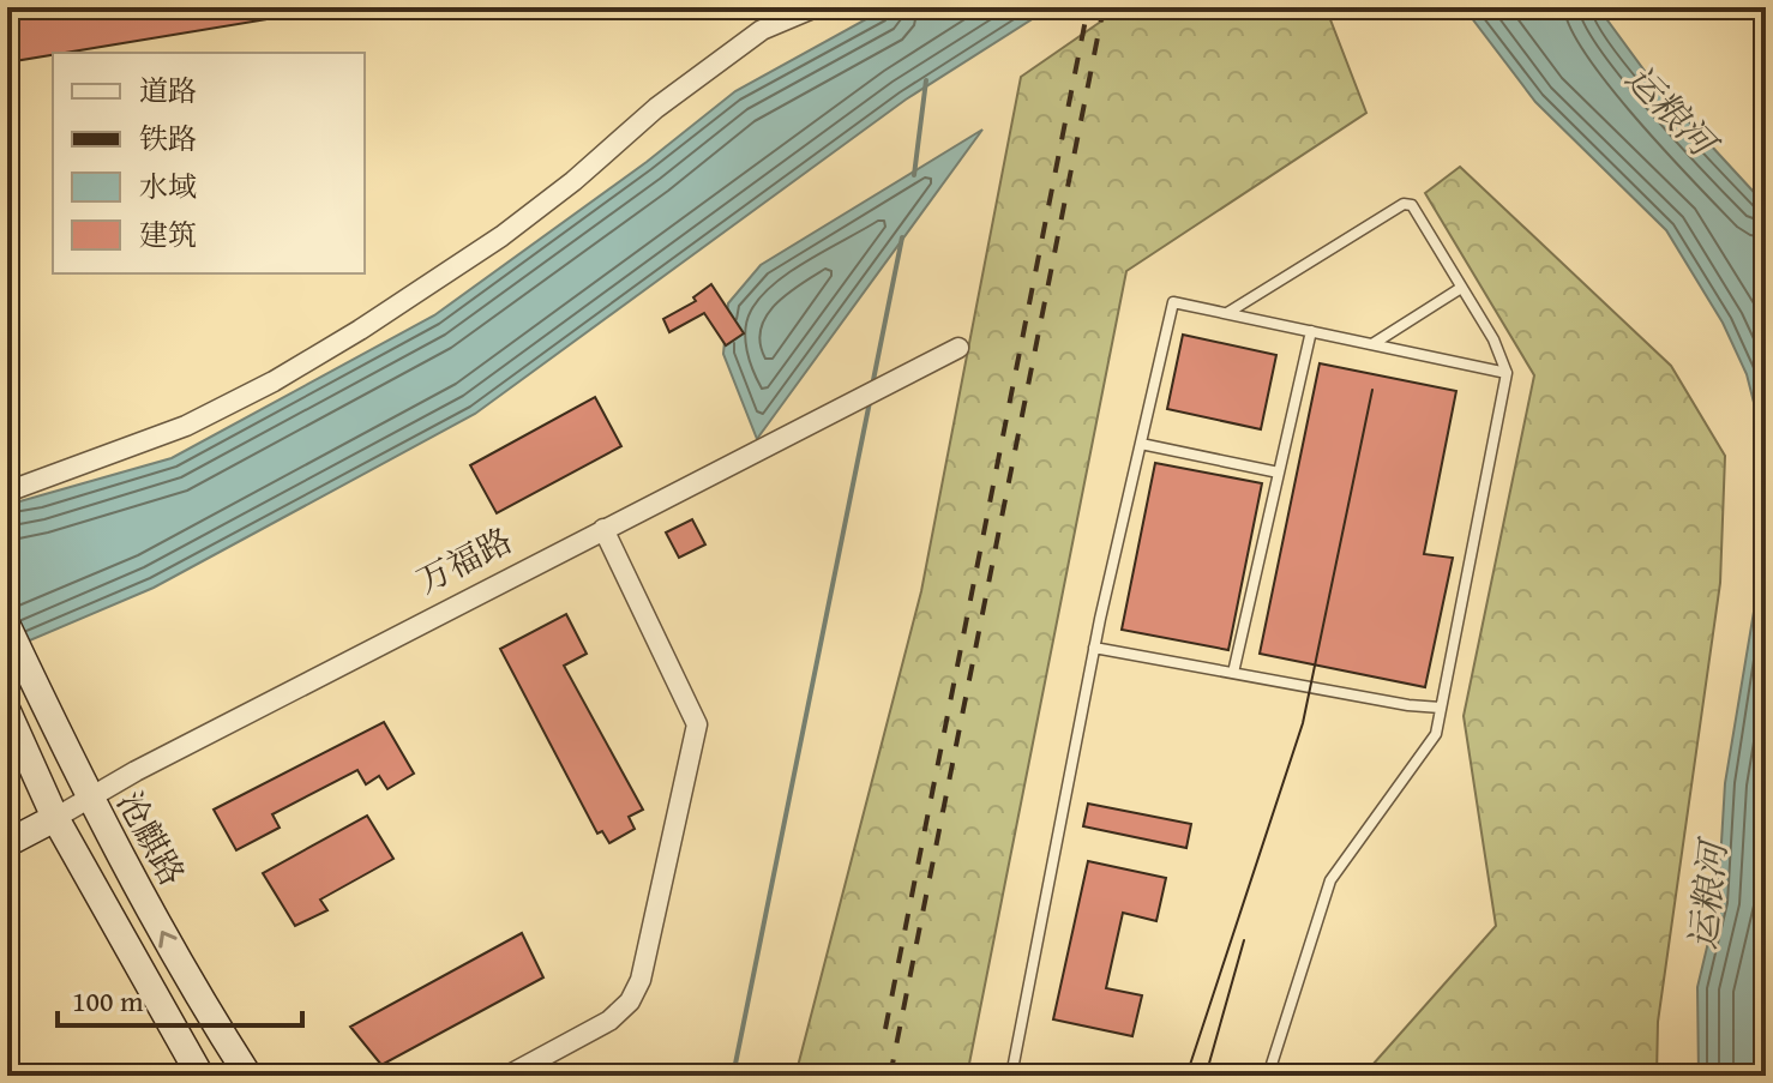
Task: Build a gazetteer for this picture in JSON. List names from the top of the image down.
{
  "streets": {
    "main road": ["万福路", "沧麒路"]
  },
  "crossings": [
    ["万福路", "沧麒路"]
  ],
  "water": ["运粮河"],
  "legend": [
    "道路",
    "铁路",
    "水域",
    "建筑"
  ],
  "scale_bar": "100 m"
}
